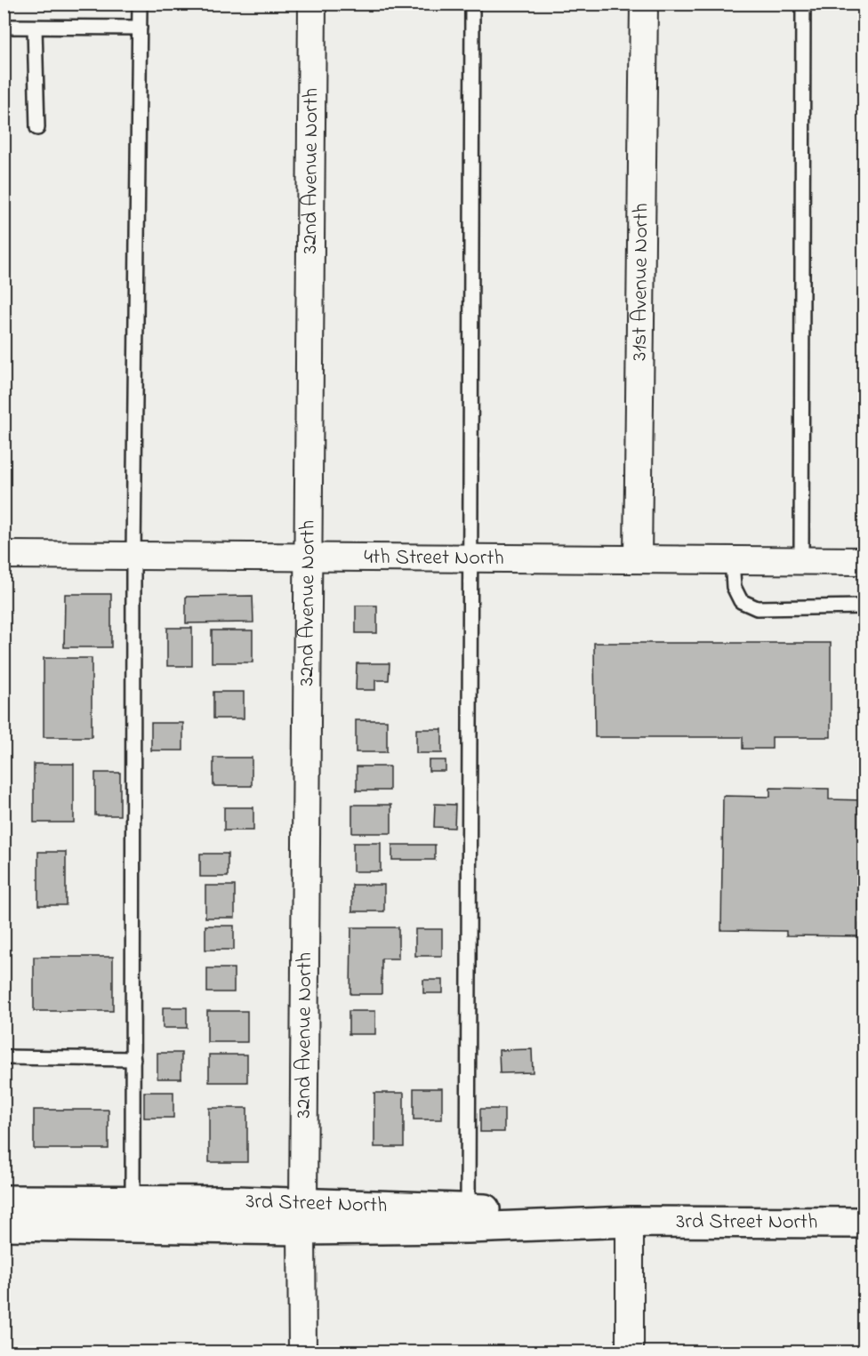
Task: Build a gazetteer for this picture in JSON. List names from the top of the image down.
{
  "streets": {
    "main road": ["3rd Street North"],
    "street": ["32nd Avenue North", "31st Avenue North", "4th Street North"]
  },
  "crossings": [
    ["32nd Avenue North", "4th Street North"],
    ["32nd Avenue North", "3rd Street North"],
    ["31st Avenue North", "4th Street North"]
  ]
}
